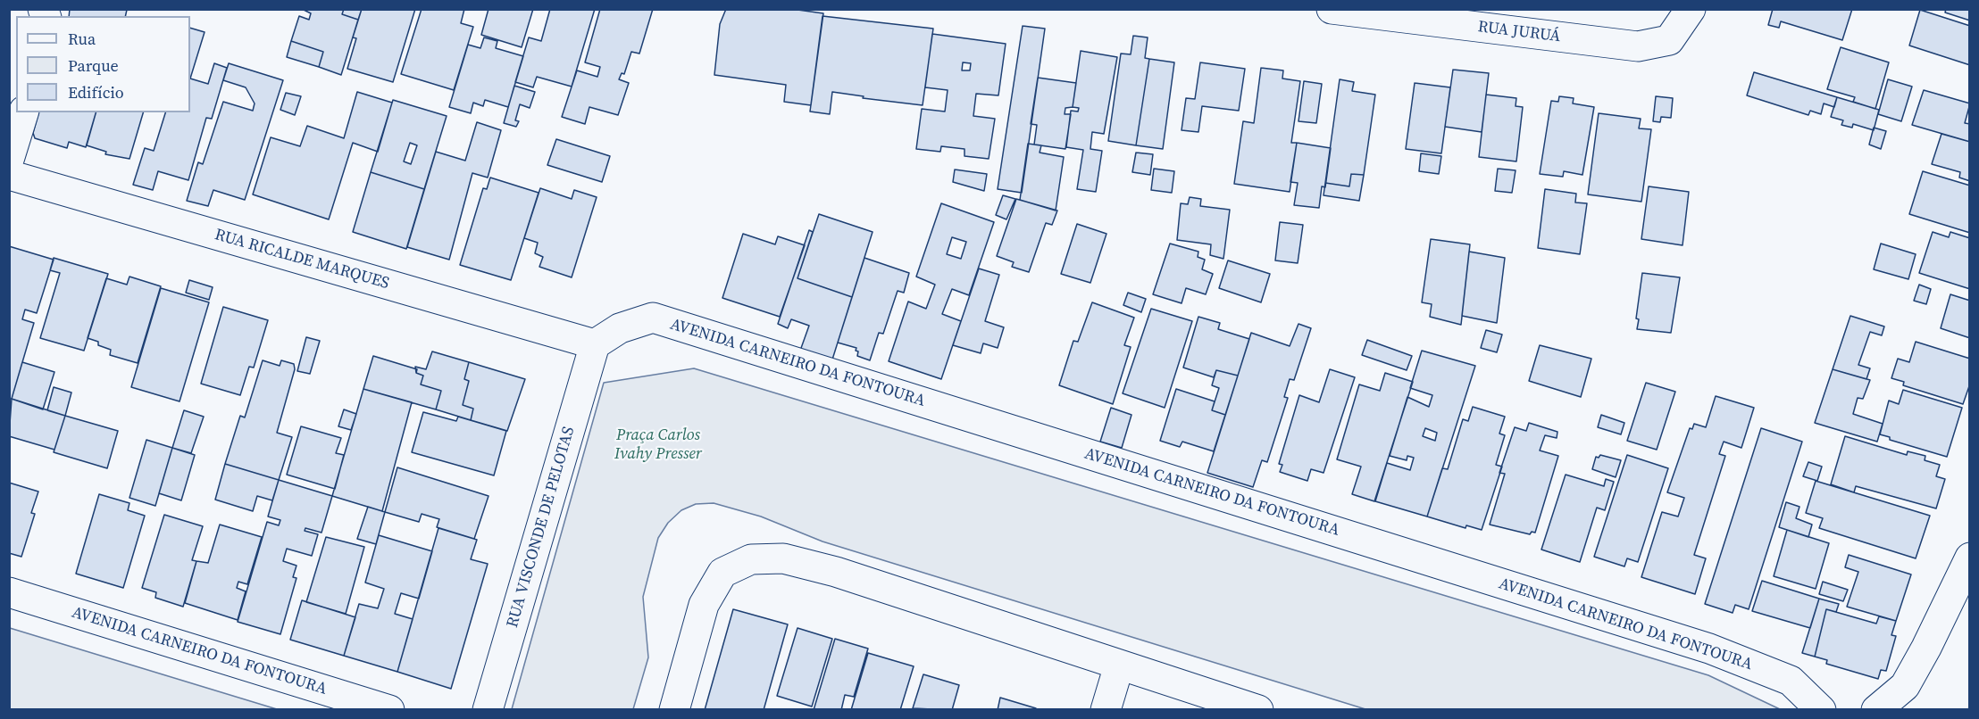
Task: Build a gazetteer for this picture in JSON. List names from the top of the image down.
{
  "streets": {
    "main road": [
      "RUA JURUÁ",
      "RUA RICALDE MARQUES",
      "AVENIDA CARNEIRO DA FONTOURA",
      "RUA VISCONDE DE PELOTAS"
    ]
  },
  "crossings": [
    ["RUA RICALDE MARQUES", "AVENIDA CARNEIRO DA FONTOURA"],
    ["RUA RICALDE MARQUES", "RUA VISCONDE DE PELOTAS"],
    ["AVENIDA CARNEIRO DA FONTOURA", "RUA VISCONDE DE PELOTAS"]
  ],
  "parks": ["Praça Carlos Ivahy Presser"],
  "legend": ["Rua", "Parque", "Edifício"]
}
